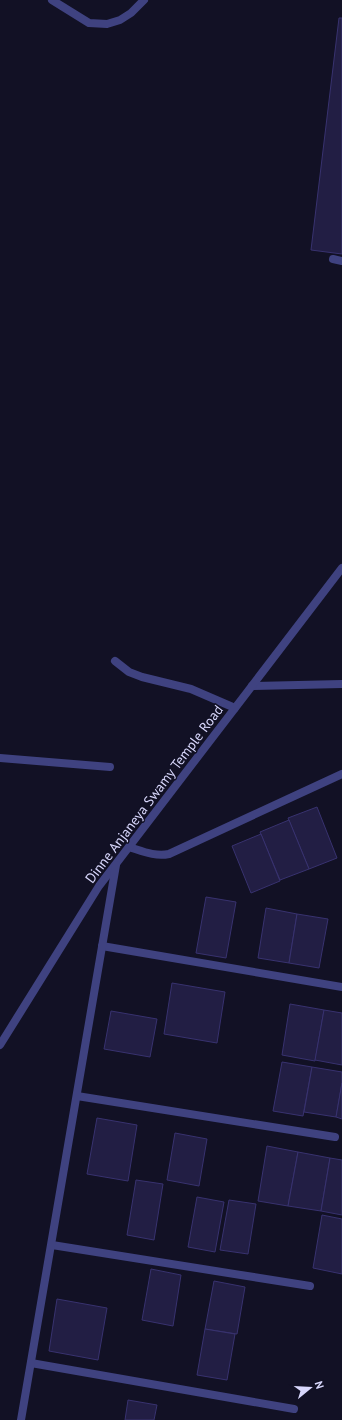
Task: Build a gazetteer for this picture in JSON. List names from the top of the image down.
{
  "streets": {
    "street": ["Dinne Anjaneya Swamy Temple Road"]
  },
  "north": "right"
}
